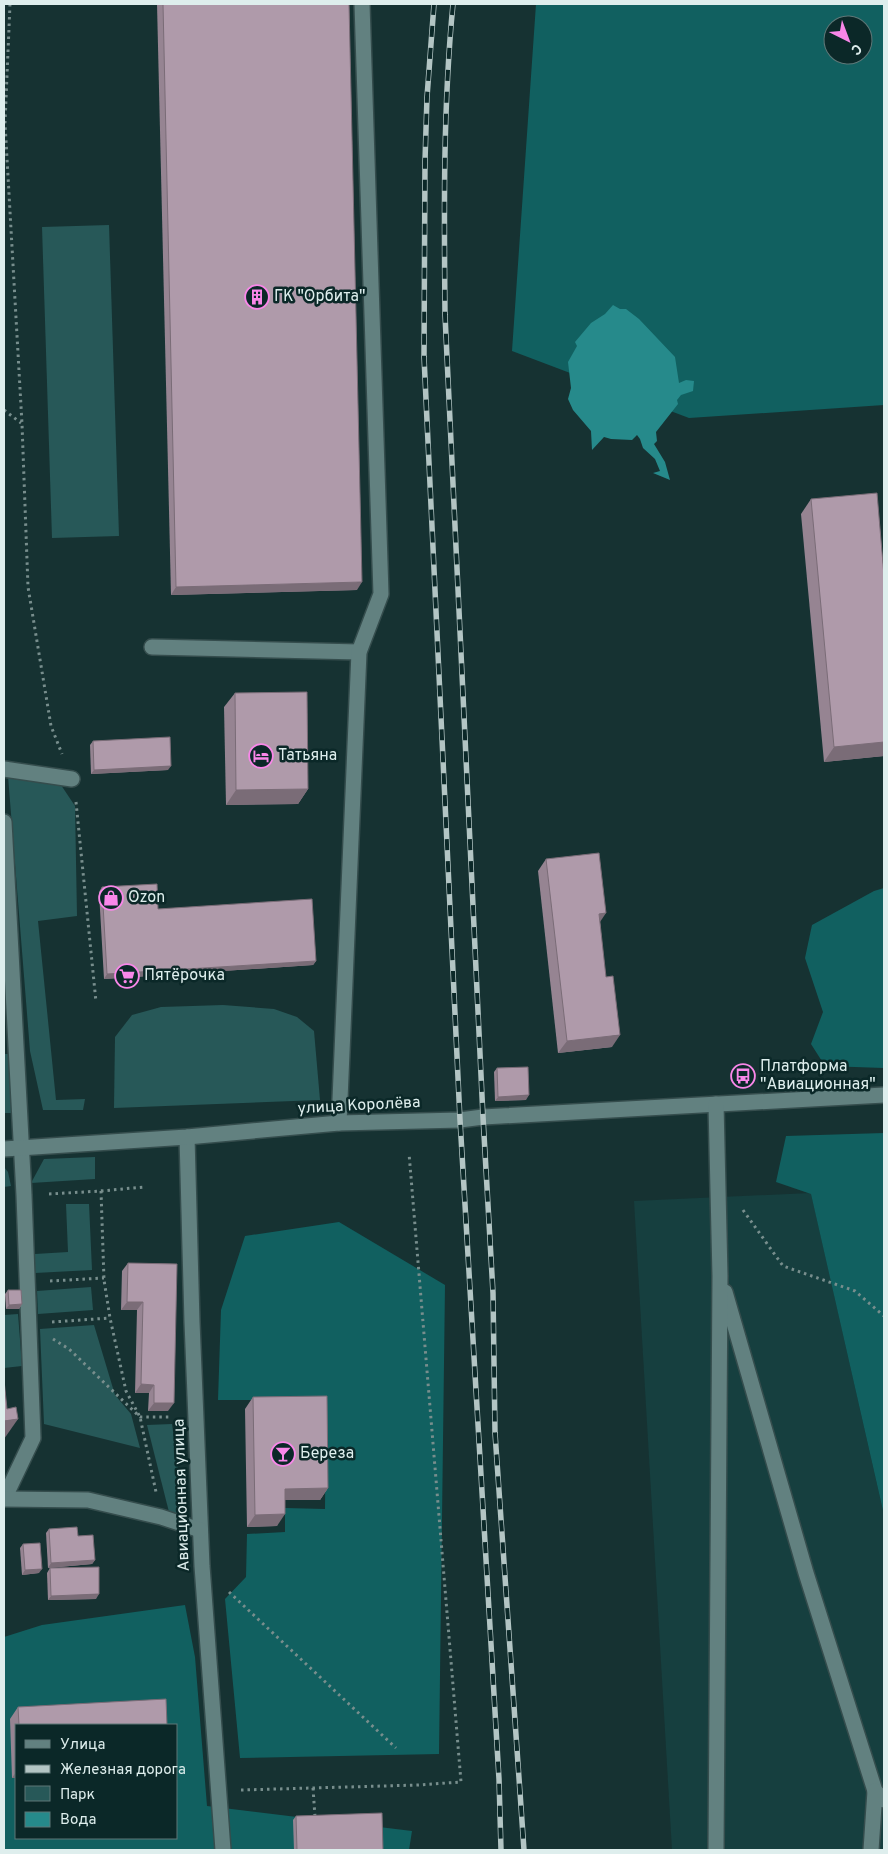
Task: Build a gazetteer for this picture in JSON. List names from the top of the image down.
{
  "streets": {
    "street": ["улица Королёва", "Авиационная улица"]
  },
  "crossings": [
    ["улица Королёва", "Авиационная улица"]
  ],
  "places": {
    "building": ["ГК \"Орбита\""],
    "hotel": ["Татьяна"],
    "shop": ["Ozon"],
    "supermarket": ["Пятёрочка"],
    "bus stop": ["Платформа \"Авиационная\""],
    "bar": ["Береза"]
  },
  "legend": [
    "Улица",
    "Железная дорога",
    "Парк",
    "Вода"
  ],
  "north": "bottom right"
}
